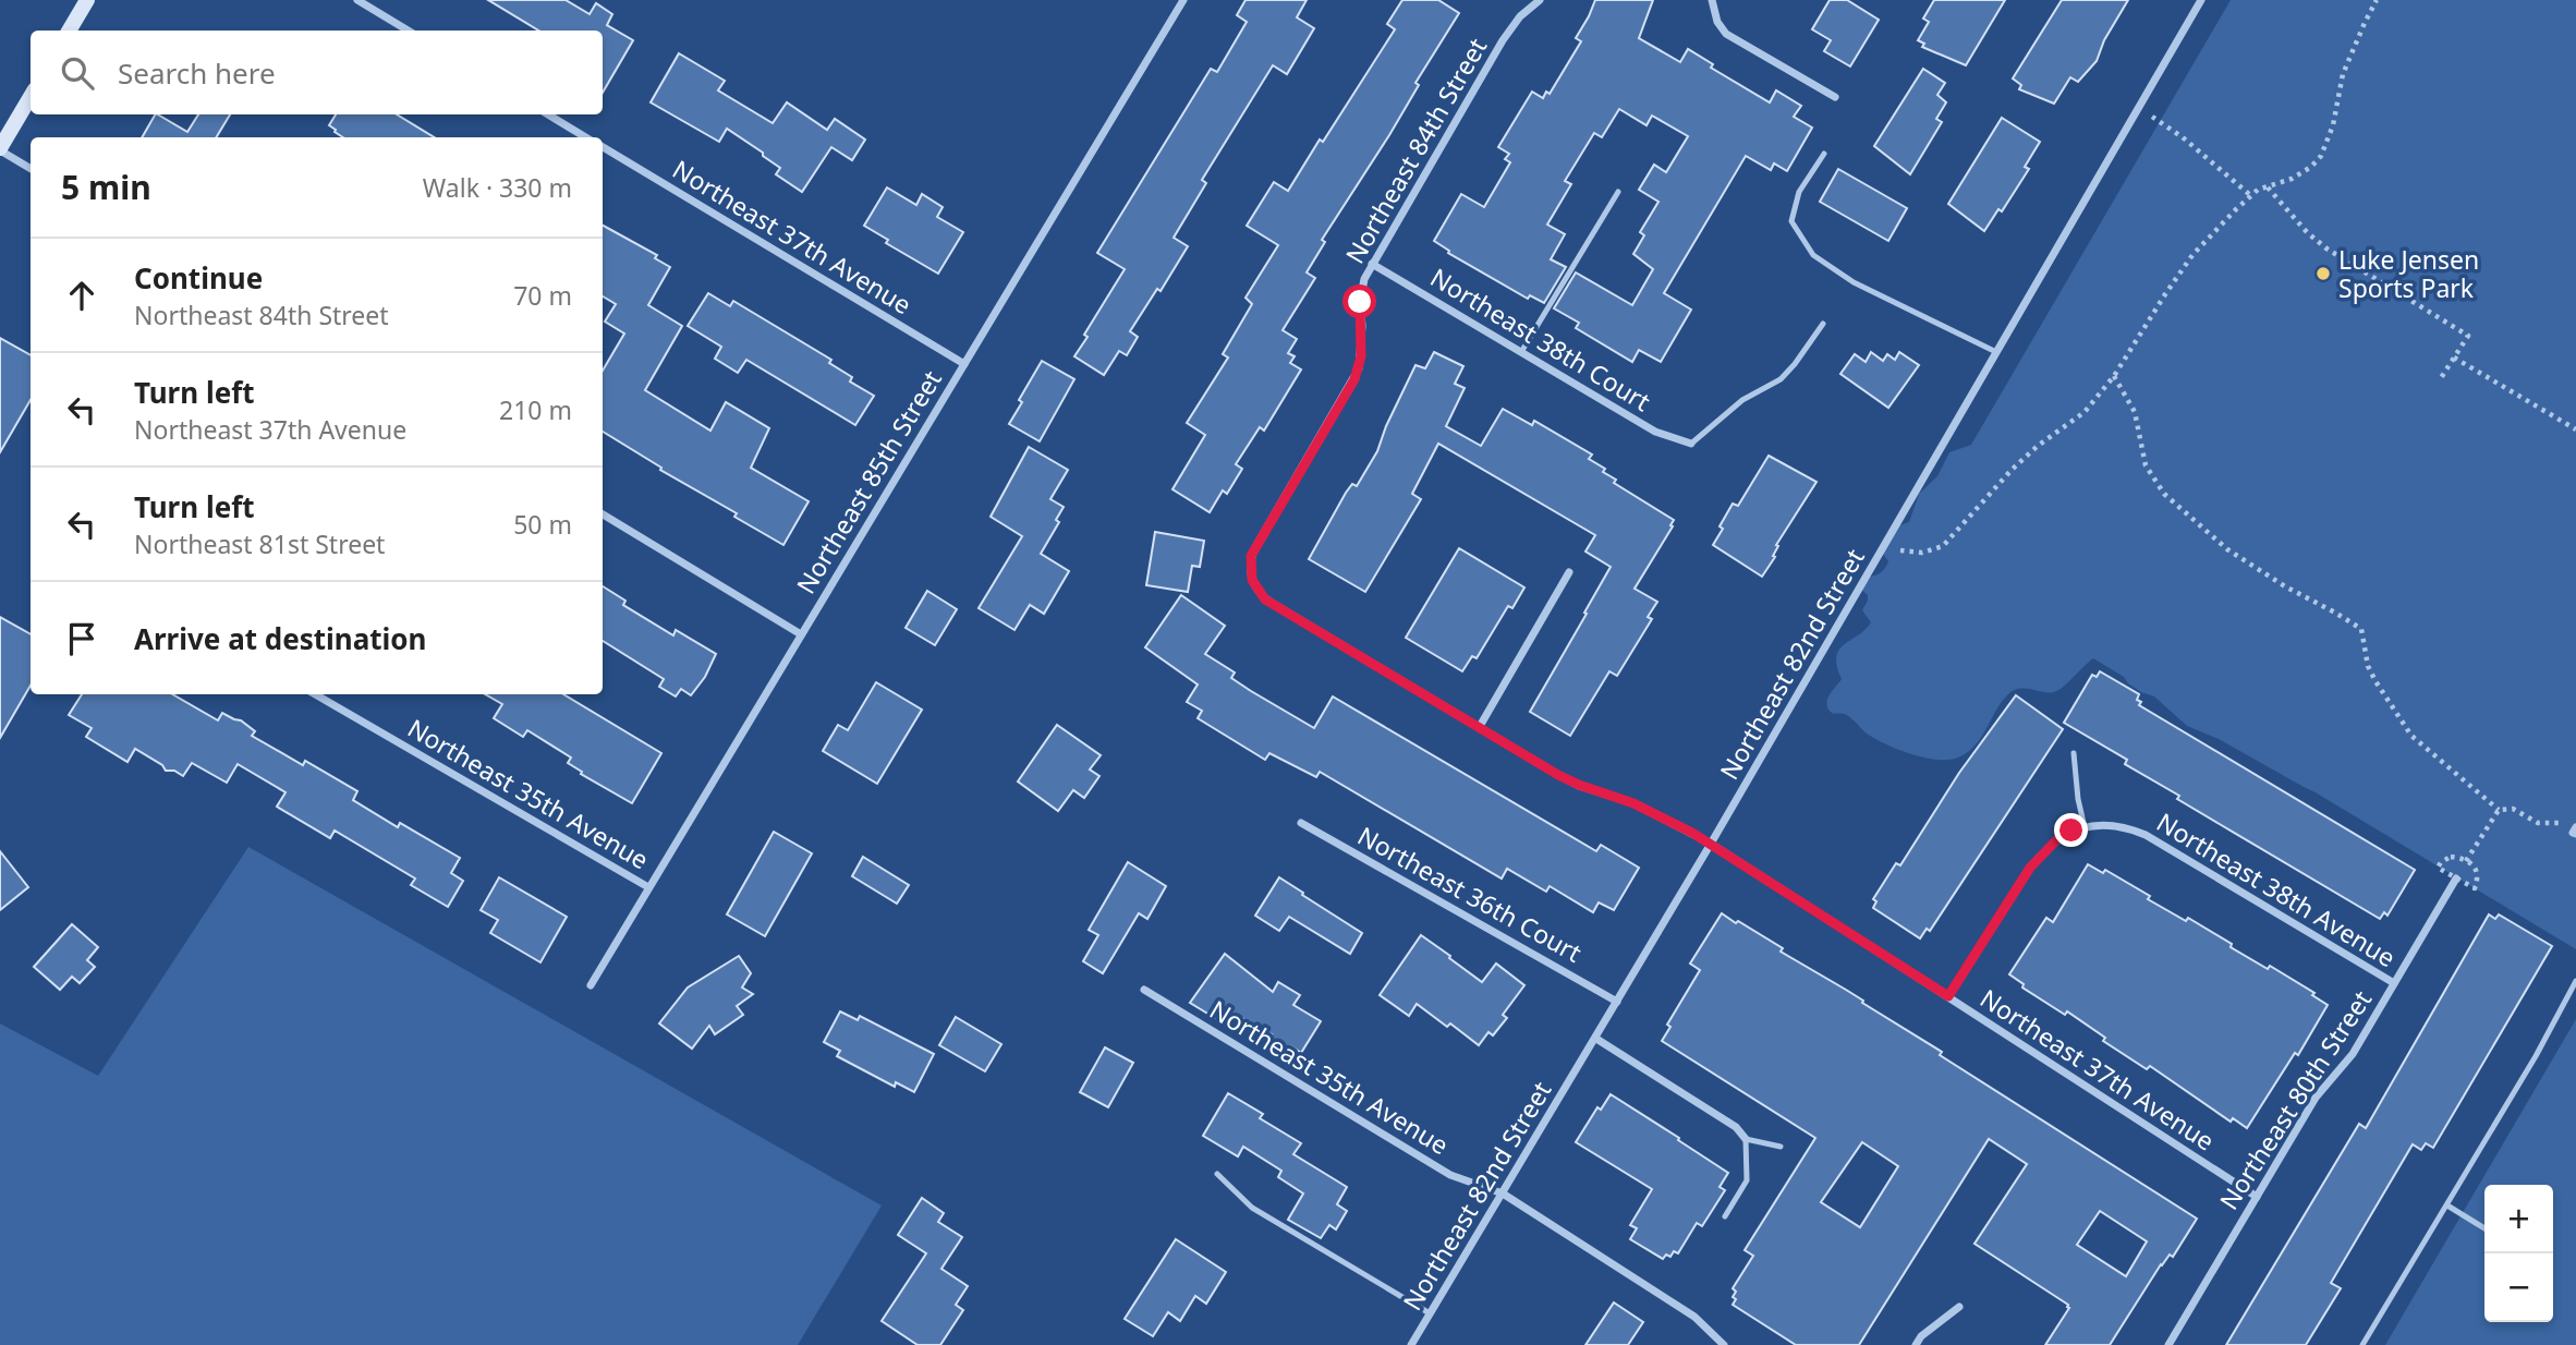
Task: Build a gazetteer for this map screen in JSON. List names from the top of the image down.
{
  "streets": {
    "street": [
      "Northeast 84th Street",
      "Northeast 37th Avenue",
      "Northeast 38th Court",
      "Northeast 85th Street",
      "Northeast 82nd Street",
      "Northeast 35th Avenue",
      "Northeast 38th Avenue",
      "Northeast 36th Court",
      "Northeast 80th Street"
    ]
  },
  "crossings": [
    ["Northeast 84th Street", "Northeast 37th Avenue"],
    ["Northeast 84th Street", "Northeast 38th Court"],
    ["Northeast 37th Avenue", "Northeast 85th Street"],
    ["Northeast 37th Avenue", "Northeast 82nd Street"],
    ["Northeast 37th Avenue", "Northeast 80th Street"],
    ["Northeast 85th Street", "Northeast 35th Avenue"],
    ["Northeast 82nd Street", "Northeast 35th Avenue"],
    ["Northeast 82nd Street", "Northeast 36th Court"],
    ["Northeast 38th Avenue", "Northeast 80th Street"]
  ],
  "places": ["Luke Jensen Sports Park"],
  "page": {
    "search": "Search here",
    "heading": ["5 min", "Walk · 330 m"],
    "list": [
      ["Continue", "Northeast 84th Street", "70 m"],
      ["Turn left", "Northeast 37th Avenue", "210 m"],
      ["Turn left", "Northeast 81st Street", "50 m"],
      "Arrive at destination"
    ],
    "map_buttons": ["+", "−"]
  }
}
